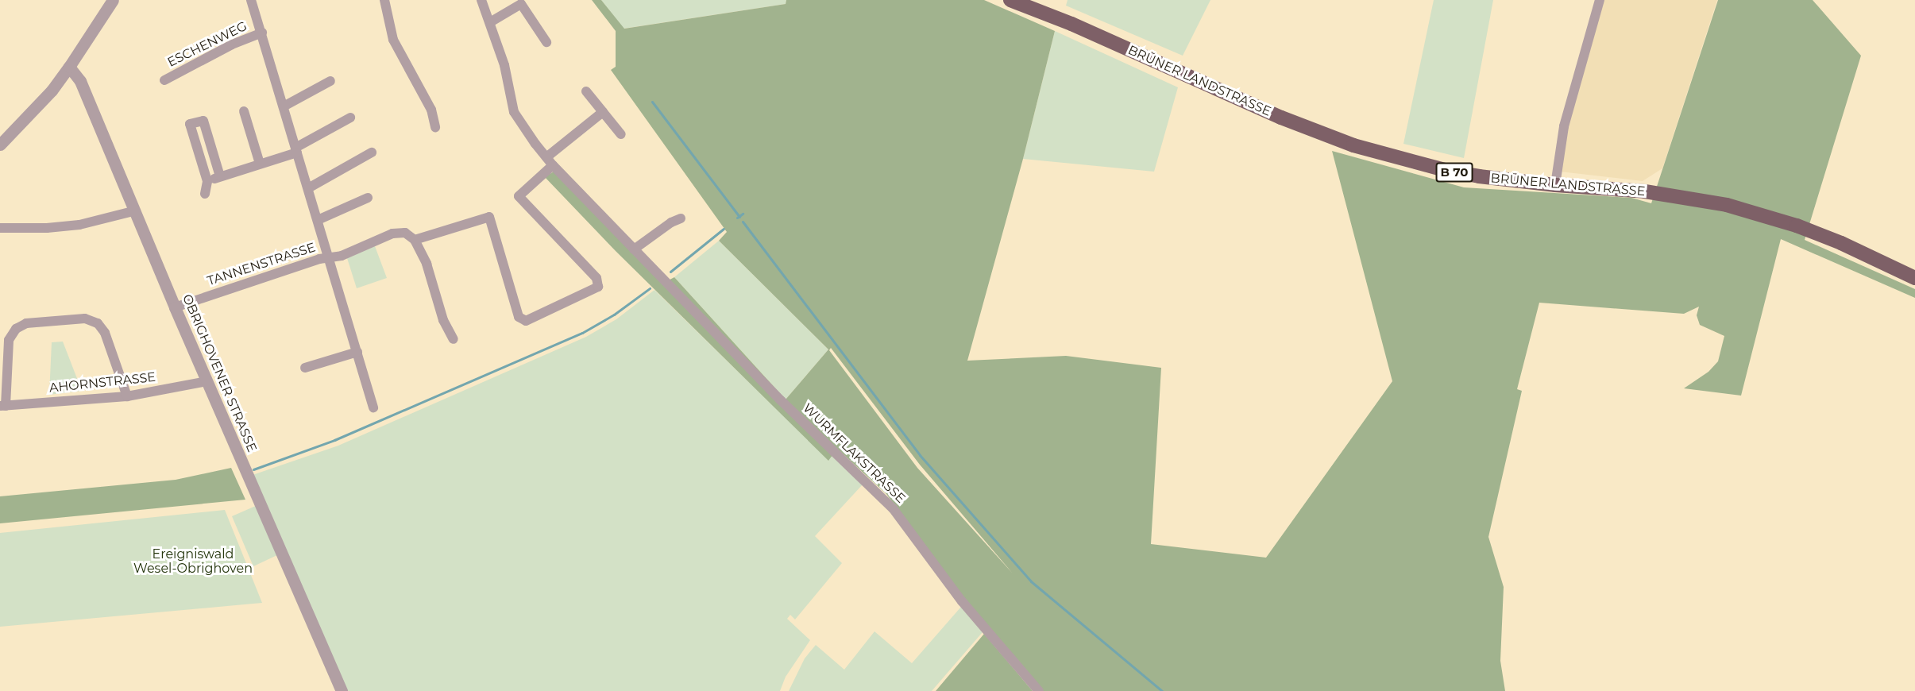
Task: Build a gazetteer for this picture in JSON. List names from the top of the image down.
{
  "streets": {
    "main road": ["BRÜNER LANDSTRASSE", "B 70"],
    "street": [
      "ESCHENWEG",
      "TANNENSTRASSE",
      "OBRIGHOVENER STRASSE",
      "AHORNSTRASSE",
      "WURMFLAKSTRASSE"
    ]
  },
  "crossings": [
    ["ESCHENWEG", "TANNENSTRASSE"],
    ["TANNENSTRASSE", "OBRIGHOVENER STRASSE"],
    ["OBRIGHOVENER STRASSE", "AHORNSTRASSE"]
  ],
  "parks": ["Ereigniswald Wesel-Obrighoven"]
}
